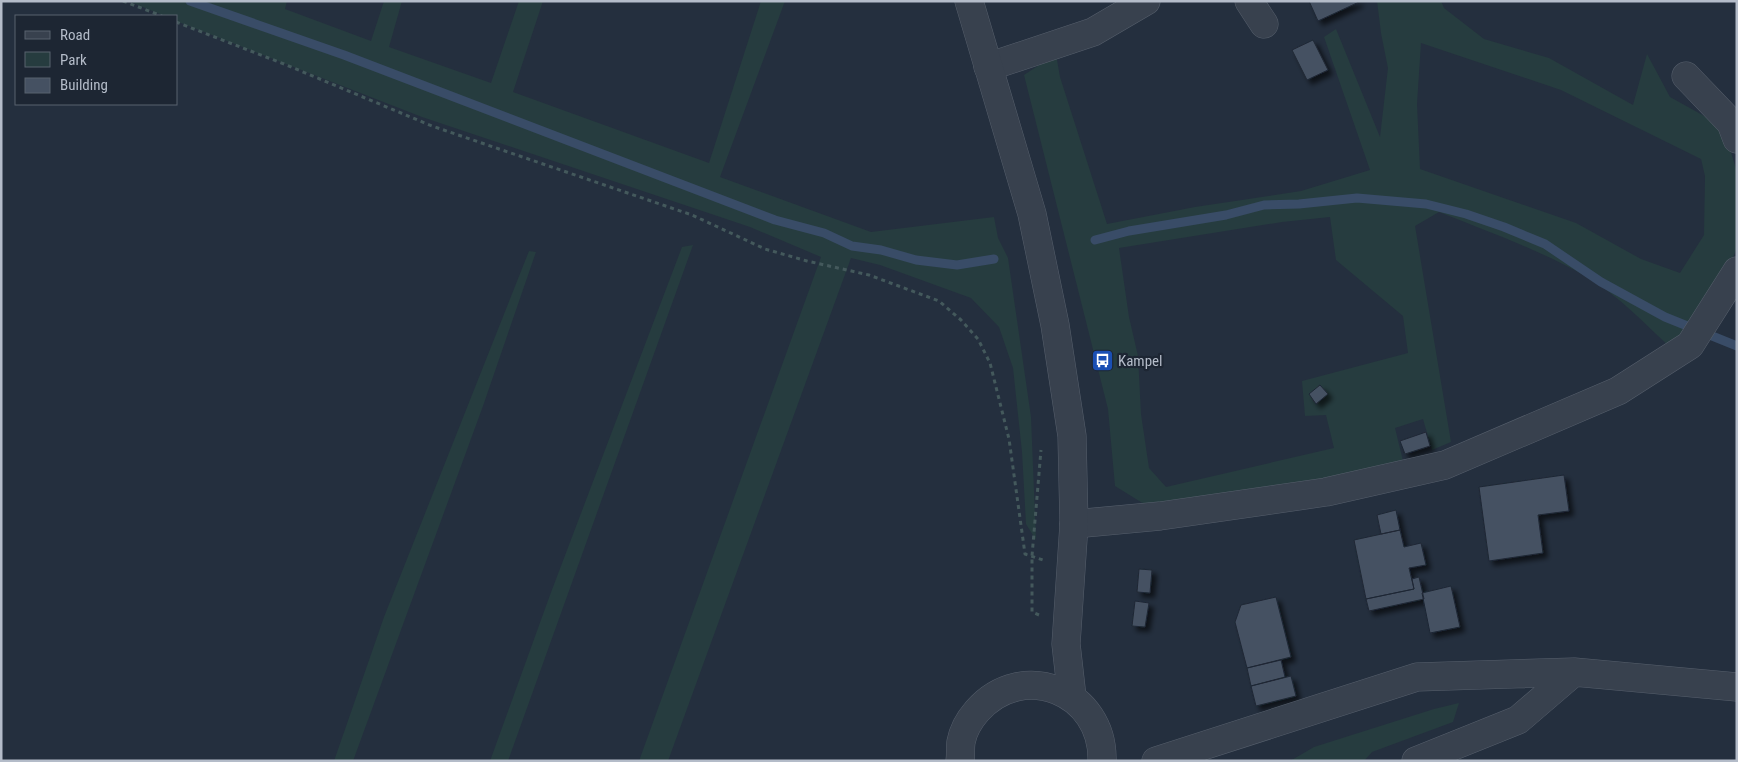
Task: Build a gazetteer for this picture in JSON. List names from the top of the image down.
{
  "places": {
    "bus stop": ["Kampel"]
  },
  "legend": ["Road", "Park", "Building"]
}
